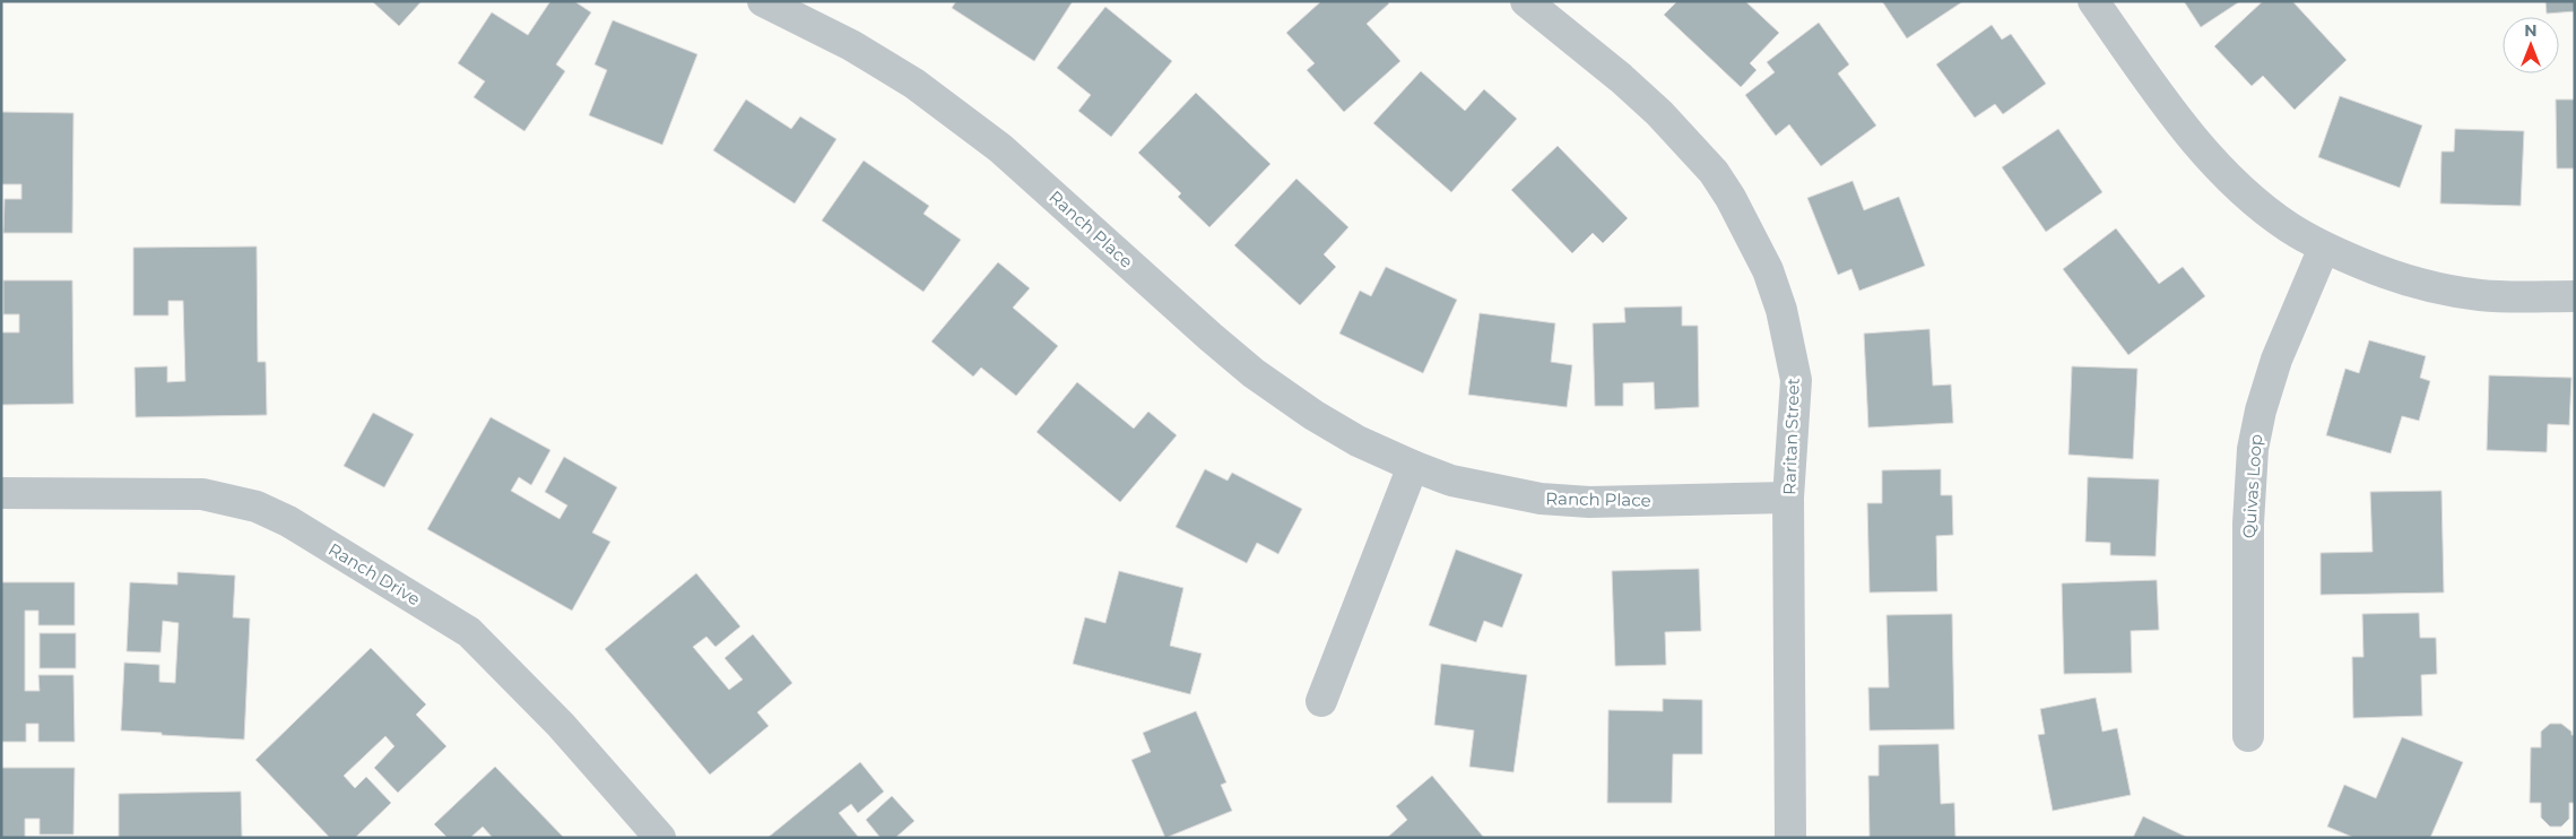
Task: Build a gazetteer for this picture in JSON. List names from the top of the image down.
{
  "streets": {
    "street": [
      "Ranch Place",
      "Raritan Street",
      "Quivas Loop",
      "Ranch Drive"
    ]
  },
  "crossings": [
    ["Ranch Place", "Raritan Street"]
  ],
  "north": "top"
}
